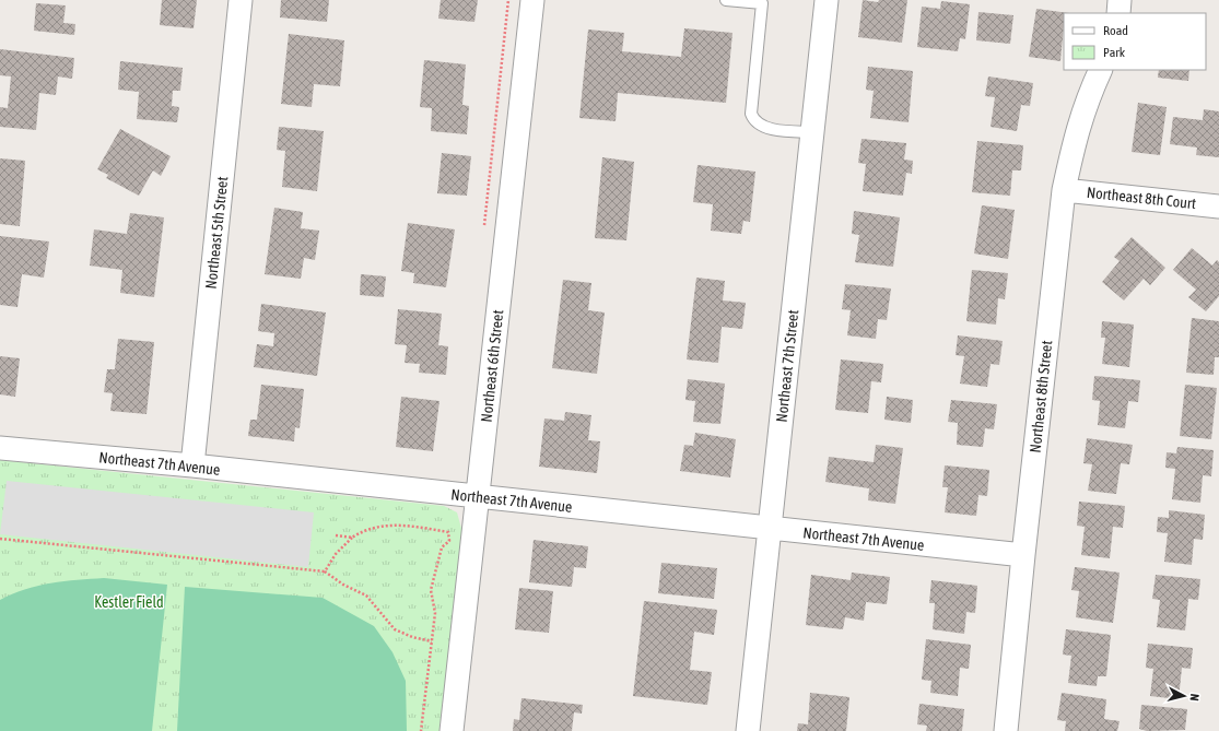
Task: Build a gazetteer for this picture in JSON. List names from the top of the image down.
{
  "streets": {
    "street": [
      "Northeast 8th Court",
      "Northeast 5th Street",
      "Northeast 6th Street",
      "Northeast 7th Street",
      "Northeast 8th Street",
      "Northeast 7th Avenue"
    ]
  },
  "crossings": [
    ["Northeast 8th Court", "Northeast 8th Street"],
    ["Northeast 5th Street", "Northeast 7th Avenue"],
    ["Northeast 6th Street", "Northeast 7th Avenue"],
    ["Northeast 7th Street", "Northeast 7th Avenue"],
    ["Northeast 8th Street", "Northeast 7th Avenue"]
  ],
  "parks": ["Kestler Field"],
  "legend": ["Road", "Park"],
  "north": "right"
}
